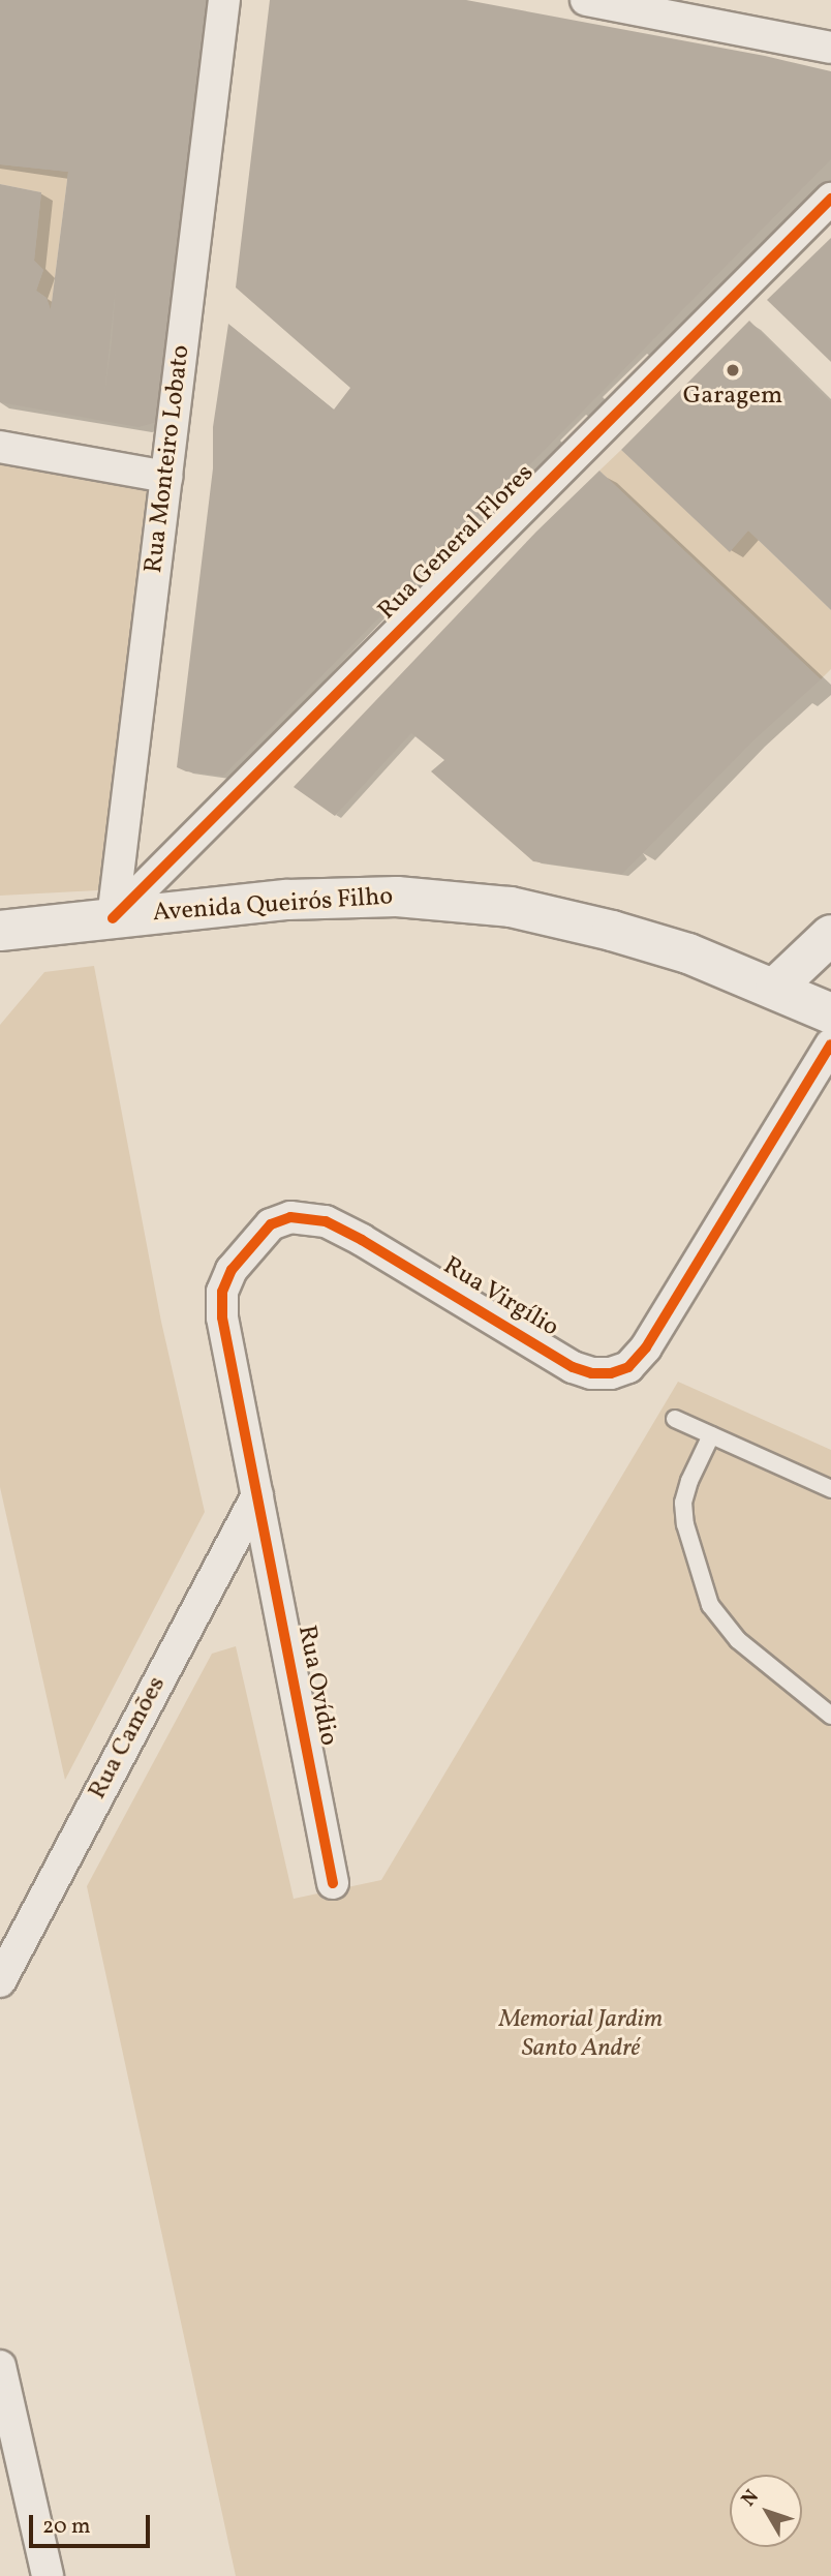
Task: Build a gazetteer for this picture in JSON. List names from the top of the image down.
{
  "streets": {
    "main road": ["Avenida Queirós Filho"],
    "street": [
      "Rua Monteiro Lobato",
      "Rua General Flores",
      "Rua Virgílio",
      "Rua Ovídio",
      "Rua Camões"
    ]
  },
  "crossings": [
    ["Rua Monteiro Lobato", "Rua General Flores"],
    ["Rua Monteiro Lobato", "Avenida Queirós Filho"],
    ["Rua General Flores", "Avenida Queirós Filho"],
    ["Rua Virgílio", "Rua Ovídio"],
    ["Rua Virgílio", "Rua Camões"],
    ["Rua Ovídio", "Rua Camões"]
  ],
  "parks": ["Memorial Jardim Santo André"],
  "places": ["Garagem"],
  "scale_bar": "20 m",
  "north": "top left"
}
